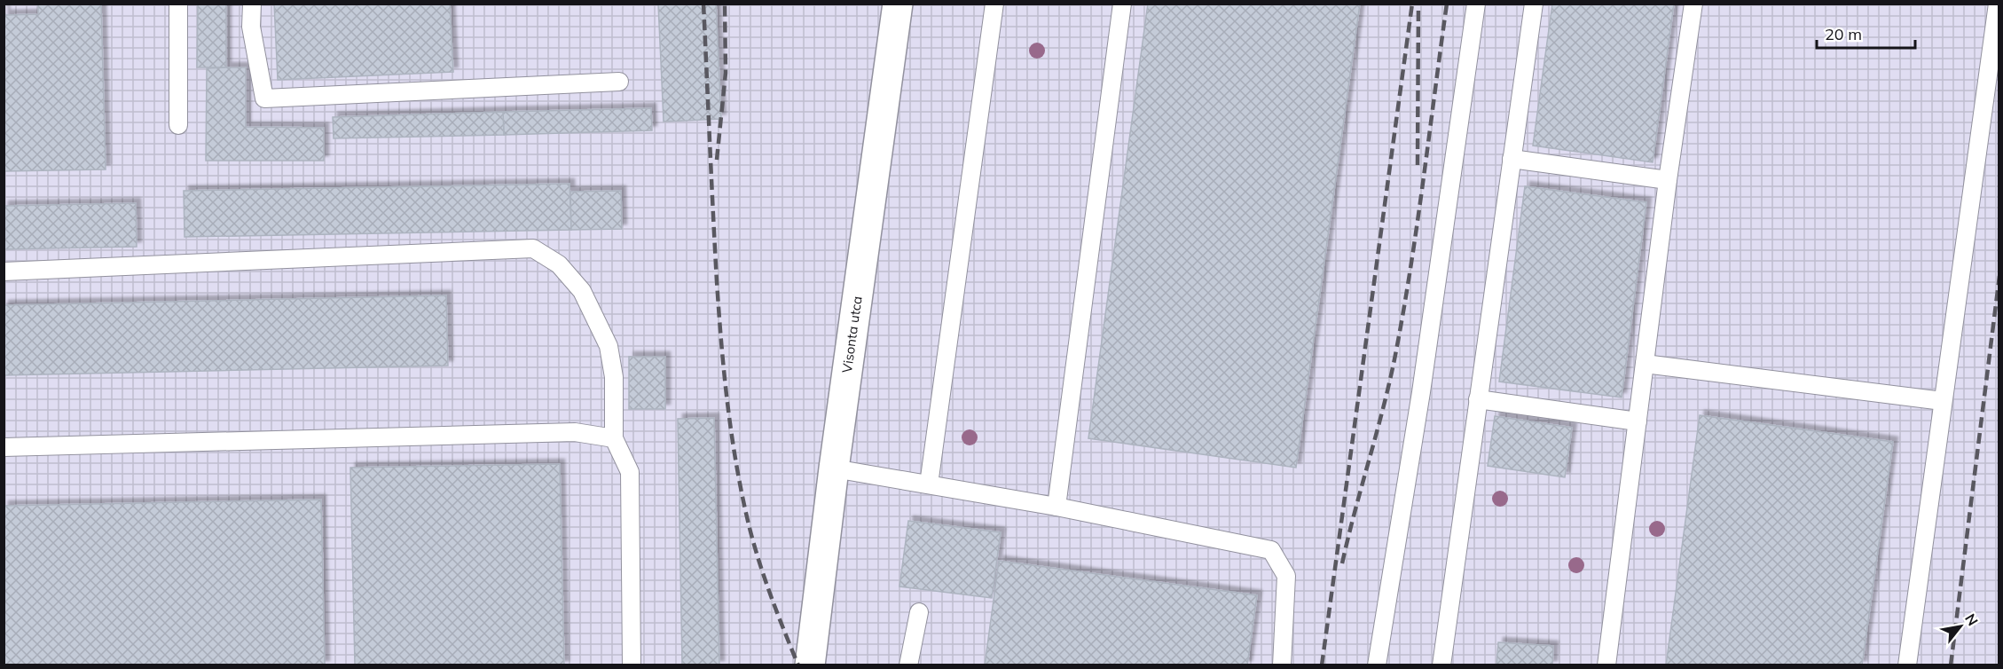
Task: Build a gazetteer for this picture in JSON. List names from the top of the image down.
{
  "streets": {
    "street": ["Visonta utca"]
  },
  "scale_bar": "20 m",
  "north": "top right"
}
